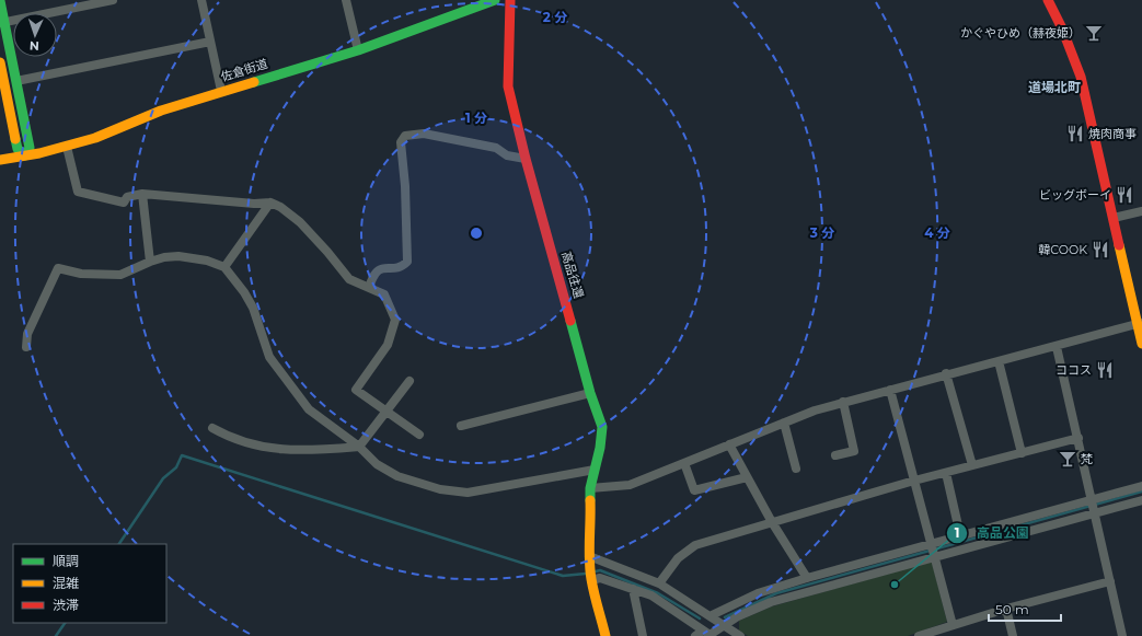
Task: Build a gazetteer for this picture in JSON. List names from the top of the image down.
{
  "streets": {
    "main road": ["佐倉街道", "高品往還"]
  },
  "districts": ["道場北町"],
  "places": {
    "bar": ["かぐやひめ（赫夜姫）", "梵"],
    "restaurant": [
      "焼肉商事",
      "ビッグボーイ",
      "韓COOK",
      "ココス"
    ],
    "other": ["高品公園"]
  },
  "legend": ["順調", "混雑", "渋滞"],
  "scale_bar": "50 m",
  "north": "bottom",
  "rings": [
    "2 分",
    "1 分",
    "3 分",
    "4 分"
  ]
}
